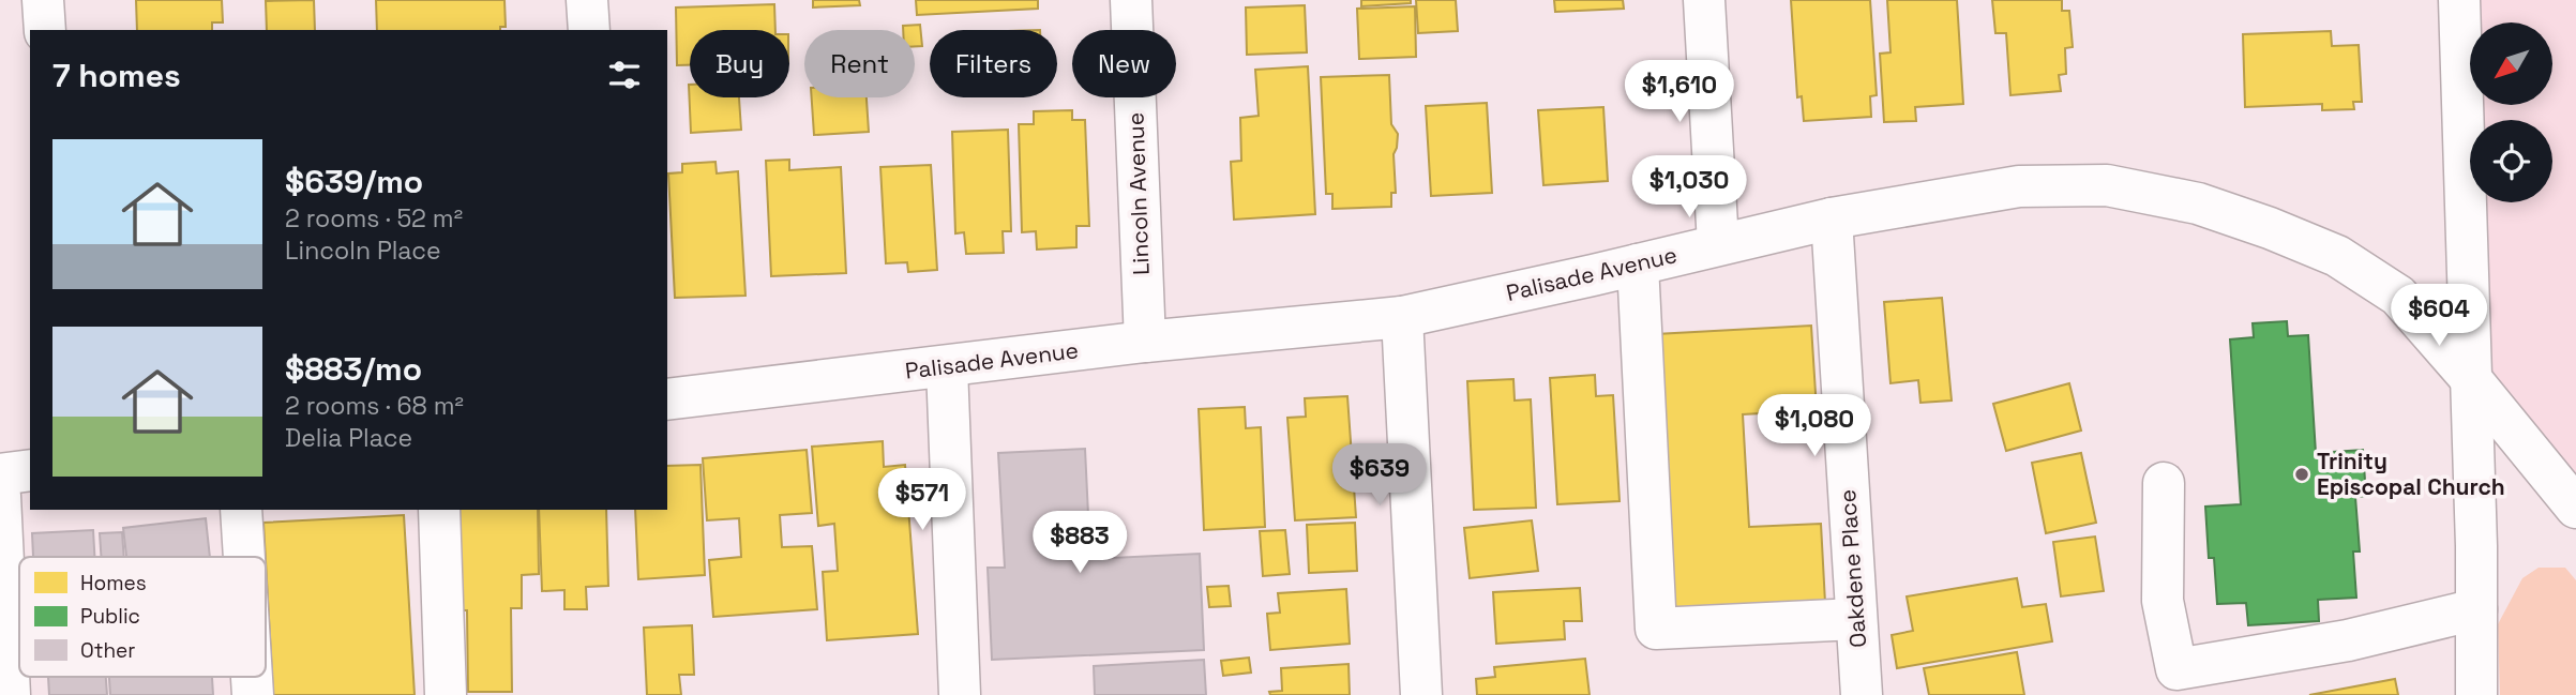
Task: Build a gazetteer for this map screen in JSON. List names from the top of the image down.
{
  "streets": {
    "street": ["Lincoln Avenue", "Palisade Avenue", "Oakdene Place"]
  },
  "crossings": [
    ["Lincoln Avenue", "Palisade Avenue"],
    ["Palisade Avenue", "Oakdene Place"]
  ],
  "places": ["Trinity Episcopal Church"],
  "legend": ["Homes", "Public", "Other"],
  "north": "bottom left",
  "page": {
    "chip": [
      "Buy",
      "Rent",
      "Filters",
      "New"
    ],
    "heading": "7 homes",
    "price": [
      "$1,610",
      "$1,030",
      "$604",
      "$1,080",
      "$639",
      "$571",
      "$883"
    ],
    "list": [
      {
        "name": "$639/mo",
        "note": "2 rooms · 52 m² · Lincoln Place"
      },
      {
        "name": "$883/mo",
        "note": "2 rooms · 68 m² · Delia Place"
      }
    ]
  }
}
